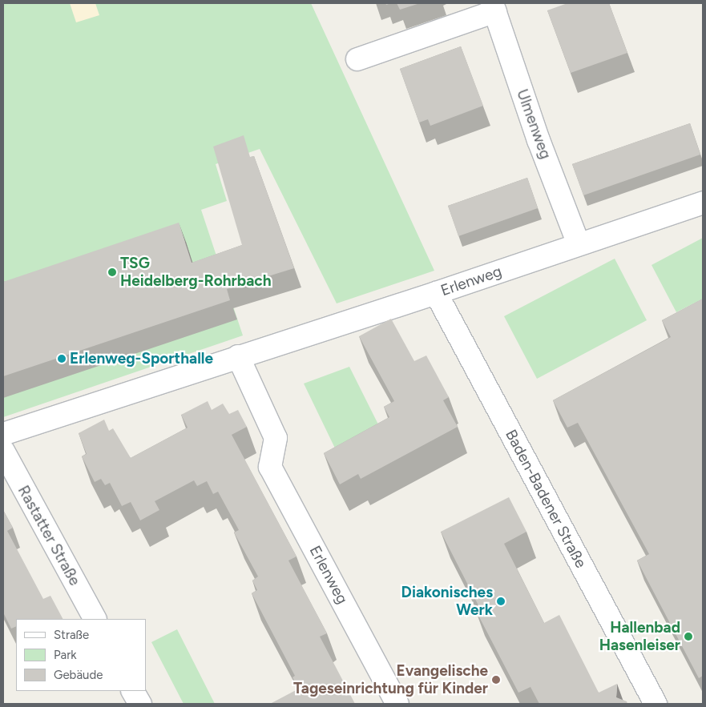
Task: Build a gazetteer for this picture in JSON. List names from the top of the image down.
{
  "streets": {
    "street": [
      "Ulmenweg",
      "Erlenweg",
      "Baden-Badener Straße",
      "Rastatter Straße"
    ]
  },
  "crossings": [
    ["Ulmenweg", "Erlenweg"],
    ["Erlenweg", "Baden-Badener Straße"]
  ],
  "places": [
    "TSG Heidelberg-Rohrbach",
    "Erlenweg-Sporthalle",
    "Diakonisches Werk",
    "Hallenbad Hasenleiser",
    "Evangelische Tageseinrichtung für Kinder"
  ],
  "legend": ["Straße", "Park", "Gebäude"]
}
